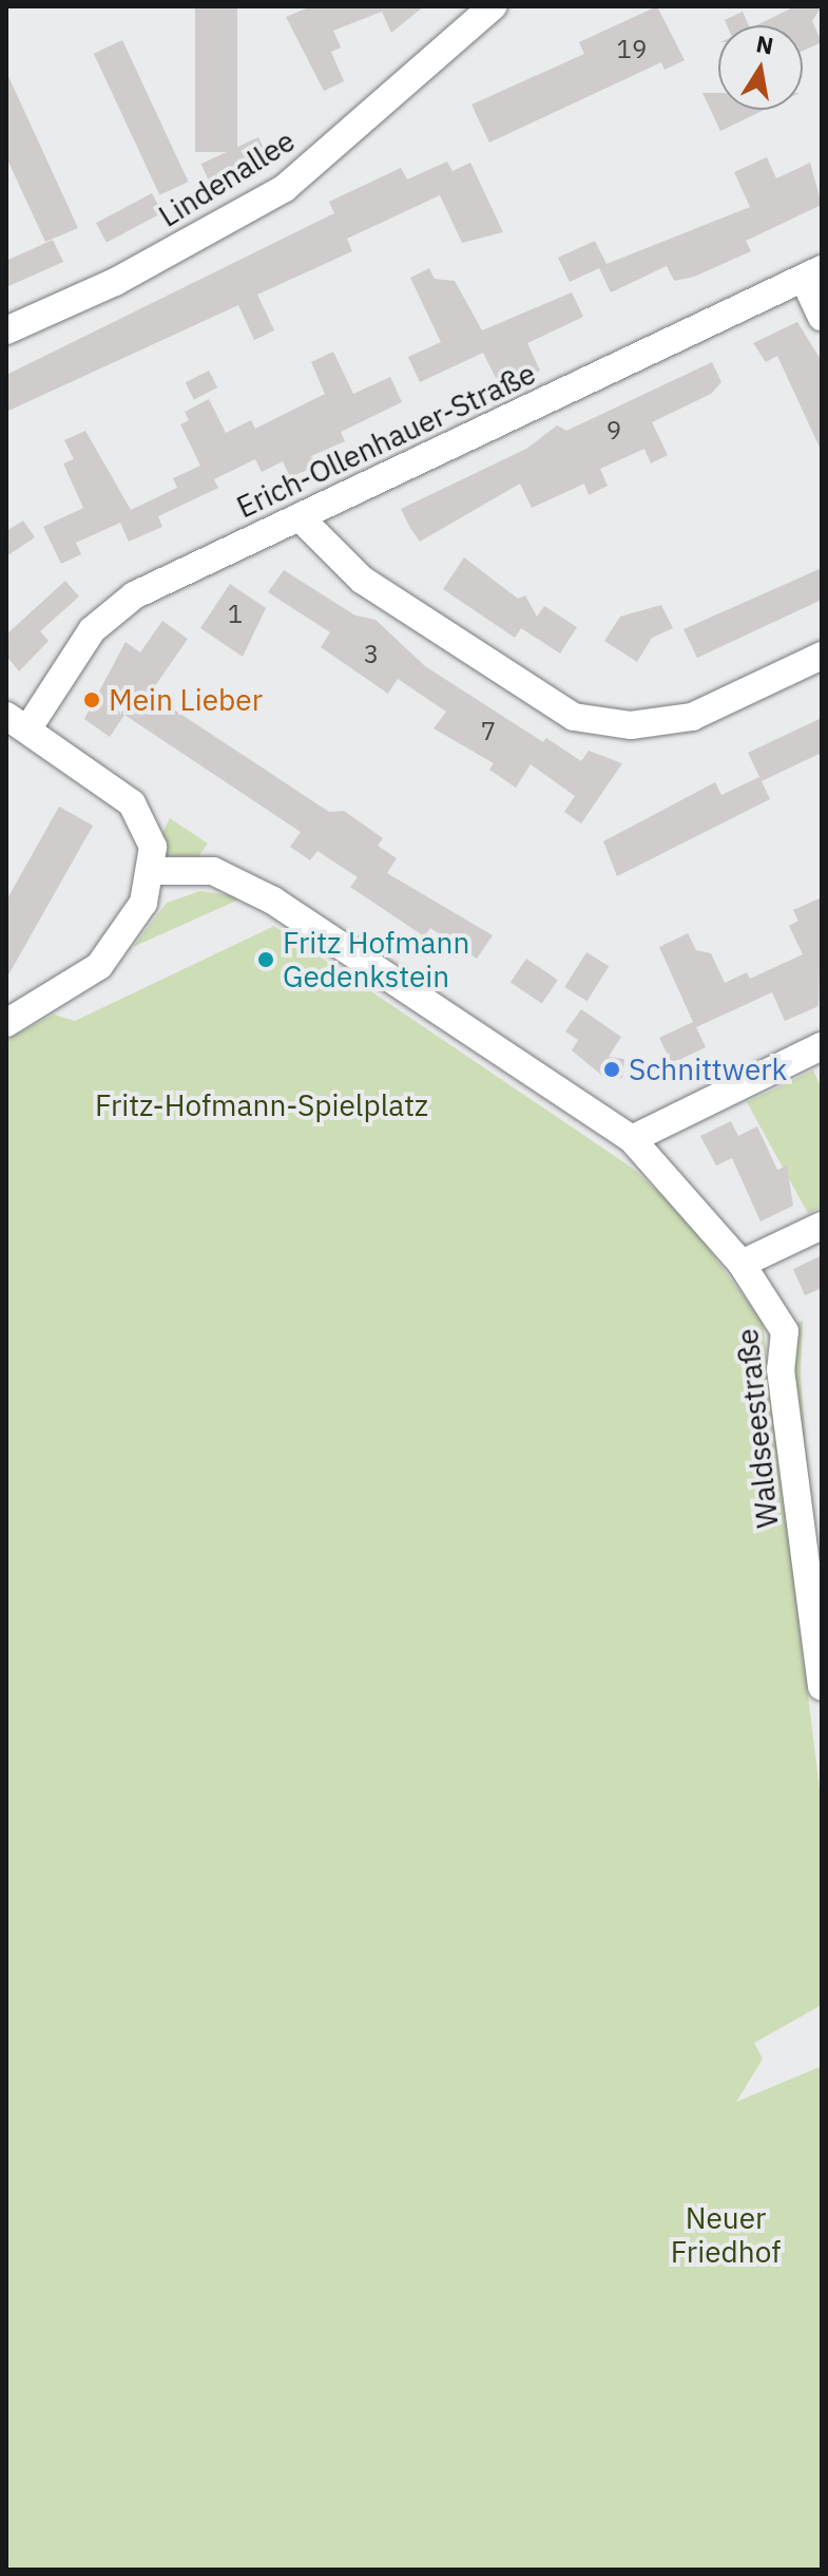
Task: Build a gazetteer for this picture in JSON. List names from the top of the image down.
{
  "streets": {
    "street": ["Lindenallee", "Erich-Ollenhauer-Straße", "Waldseestraße"]
  },
  "parks": ["Fritz-Hofmann-Spielplatz", "Neuer Friedhof"],
  "places": ["Mein Lieber", "Fritz Hofmann Gedenkstein", "Schnittwerk"],
  "house_numbers": [
    "19",
    "9",
    "1",
    "3",
    "7"
  ],
  "north": "top"
}
